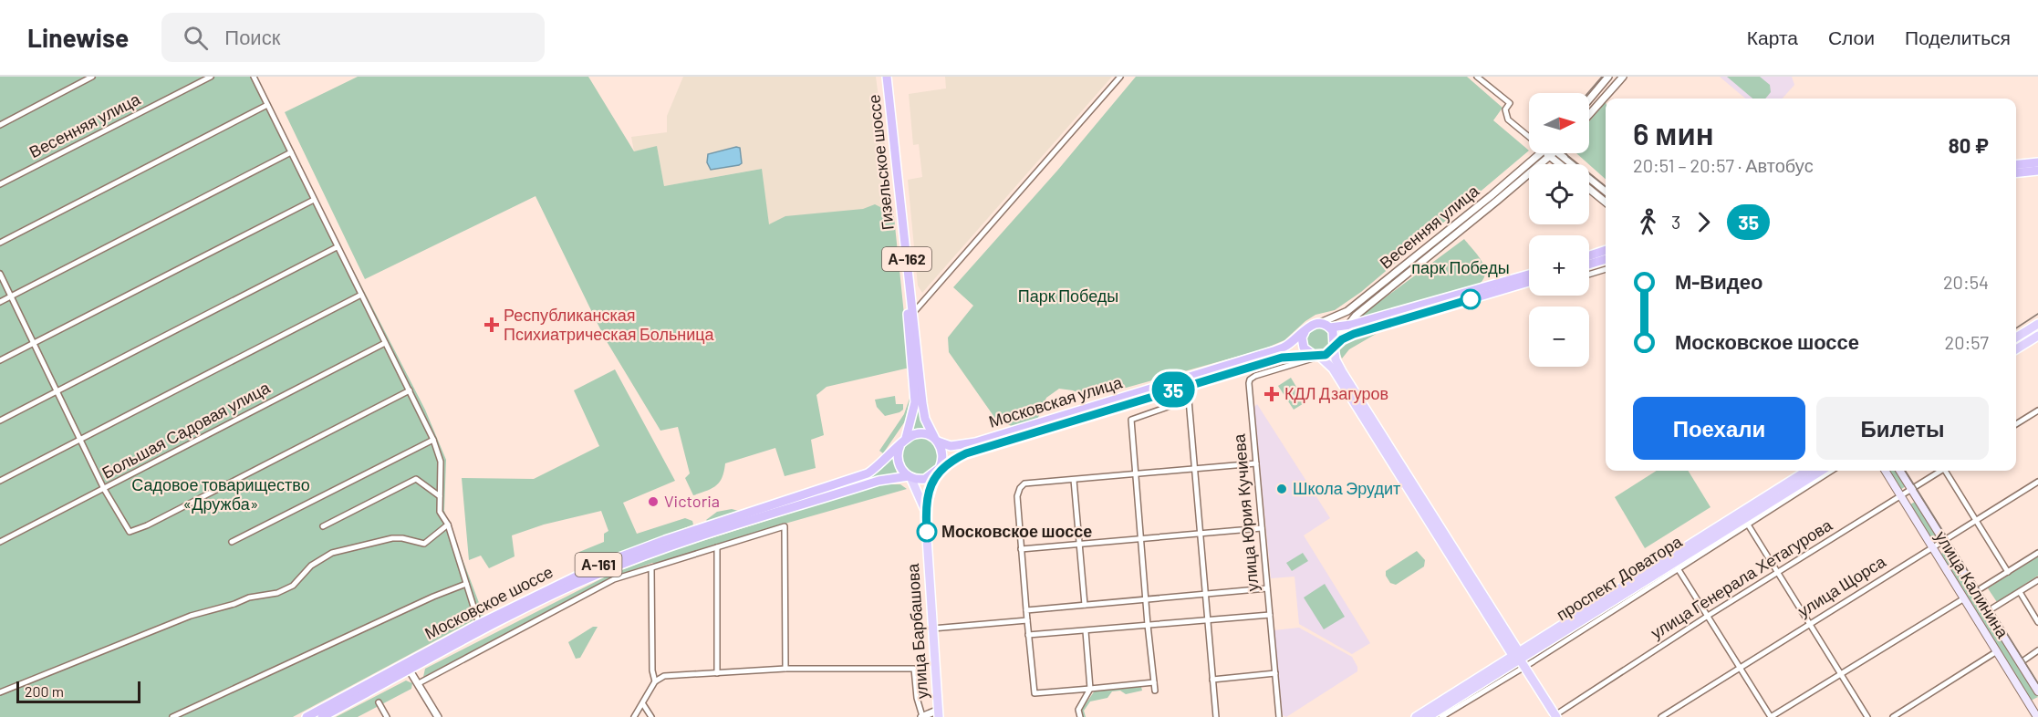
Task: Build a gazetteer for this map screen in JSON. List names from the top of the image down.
{
  "streets": {
    "highway": [
      "Гизельское шоссе",
      "А-162",
      "Московская улица",
      "А-161",
      "Московское шоссе"
    ],
    "main road": ["проспект Доватора", "улица Калинина", "улица Барбашова"],
    "street": [
      "Весенняя улица",
      "Большая Садовая улица",
      "улица Юрия Кучиева",
      "улица Генерала Хетагурова",
      "улица Щорса"
    ]
  },
  "crossings": [
    ["Весенняя улица", "Московская улица"],
    ["Весенняя улица", "улица Юрия Кучиева"],
    ["Гизельское шоссе", "Московская улица"],
    ["Гизельское шоссе", "А-161"],
    ["Гизельское шоссе", "Московское шоссе"],
    ["Гизельское шоссе", "улица Барбашова"],
    ["Московская улица", "улица Юрия Кучиева"],
    ["Московская улица", "А-161"],
    ["Московская улица", "Московское шоссе"],
    ["Московская улица", "улица Барбашова"],
    ["А-161", "Московское шоссе"],
    ["А-161", "улица Барбашова"],
    ["улица Генерала Хетагурова", "улица Калинина"],
    ["улица Калинина", "улица Щорса"],
    ["Московское шоссе", "улица Барбашова"]
  ],
  "parks": ["парк Победы", "Парк Победы", "Садовое товарищество «Дружба»"],
  "places": {
    "health": ["Республиканская Психиатрическая Больница", "КДЛ Дзагуров"],
    "other": ["Школа Эрудит", "Victoria", "Московское шоссе"]
  },
  "lines": ["bus line 35"],
  "scale_bar": "200 m",
  "north": "right",
  "page": {
    "header": "Linewise",
    "search": "Поиск",
    "nav": ["Карта", "Слои", "Поделиться"],
    "on_map": "35",
    "map_buttons": ["+", "−"],
    "heading": ["6 мин", "20:51 – 20:57 · Автобус", "80 ₽"],
    "legs": ["3", "35"],
    "list": [
      {
        "name": "М-Видео",
        "value": "20:54"
      },
      {
        "name": "Московское шоссе",
        "value": "20:57"
      }
    ],
    "buttons": ["Поехали", "Билеты"],
    "scale": "200 m"
  }
}
